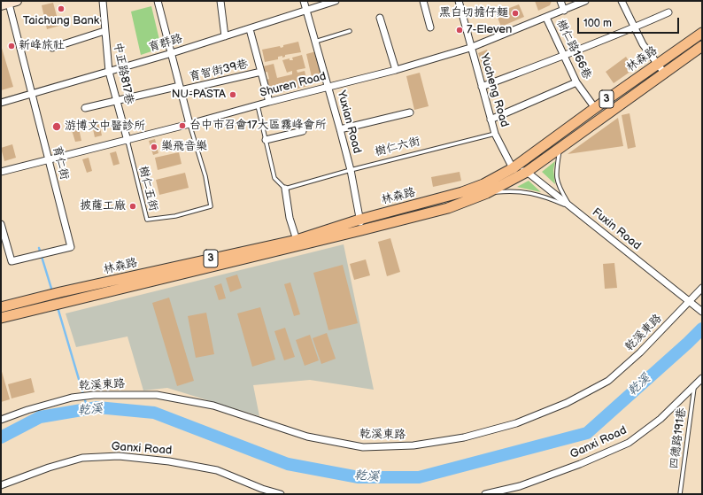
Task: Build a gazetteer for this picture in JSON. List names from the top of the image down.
{
  "streets": {
    "main road": ["林森路", "3"],
    "street": [
      "育群路",
      "樹仁路166巷",
      "育智街39巷",
      "中正路817巷",
      "Shuren Road",
      "Yucheng Road",
      "Yuxian Road",
      "育仁街",
      "Fuxin Road",
      "乾溪東路",
      "Ganxi Road"
    ],
    "lane": ["樹仁六街", "樹仁五街", "四德路191巷"]
  },
  "crossings": [
    ["育群路", "中正路817巷"],
    ["育群路", "Yuxian Road"],
    ["育群路", "育仁街"],
    ["樹仁路166巷", "林森路"],
    ["樹仁路166巷", "Shuren Road"],
    ["林森路", "Yucheng Road"],
    ["林森路", "Yuxian Road"],
    ["林森路", "Fuxin Road"],
    ["育智街39巷", "中正路817巷"],
    ["中正路817巷", "Shuren Road"],
    ["中正路817巷", "樹仁五街"],
    ["Shuren Road", "Yucheng Road"],
    ["Shuren Road", "Yuxian Road"],
    ["Shuren Road", "育仁街"],
    ["Shuren Road", "樹仁五街"],
    ["Yucheng Road", "樹仁六街"],
    ["Yuxian Road", "樹仁六街"],
    ["Fuxin Road", "乾溪東路"],
    ["四德路191巷", "Ganxi Road"]
  ],
  "water": ["乾溪"],
  "places": [
    "Taichung Bank",
    "黑白切擔仔麵",
    "7-Eleven",
    "新峰旅社",
    "NU-PASTA",
    "台中市召會17大區霧峰會所",
    "游博文中醫診所",
    "樂飛音樂",
    "披薩工廠"
  ],
  "scale_bar": "100 m"
}
